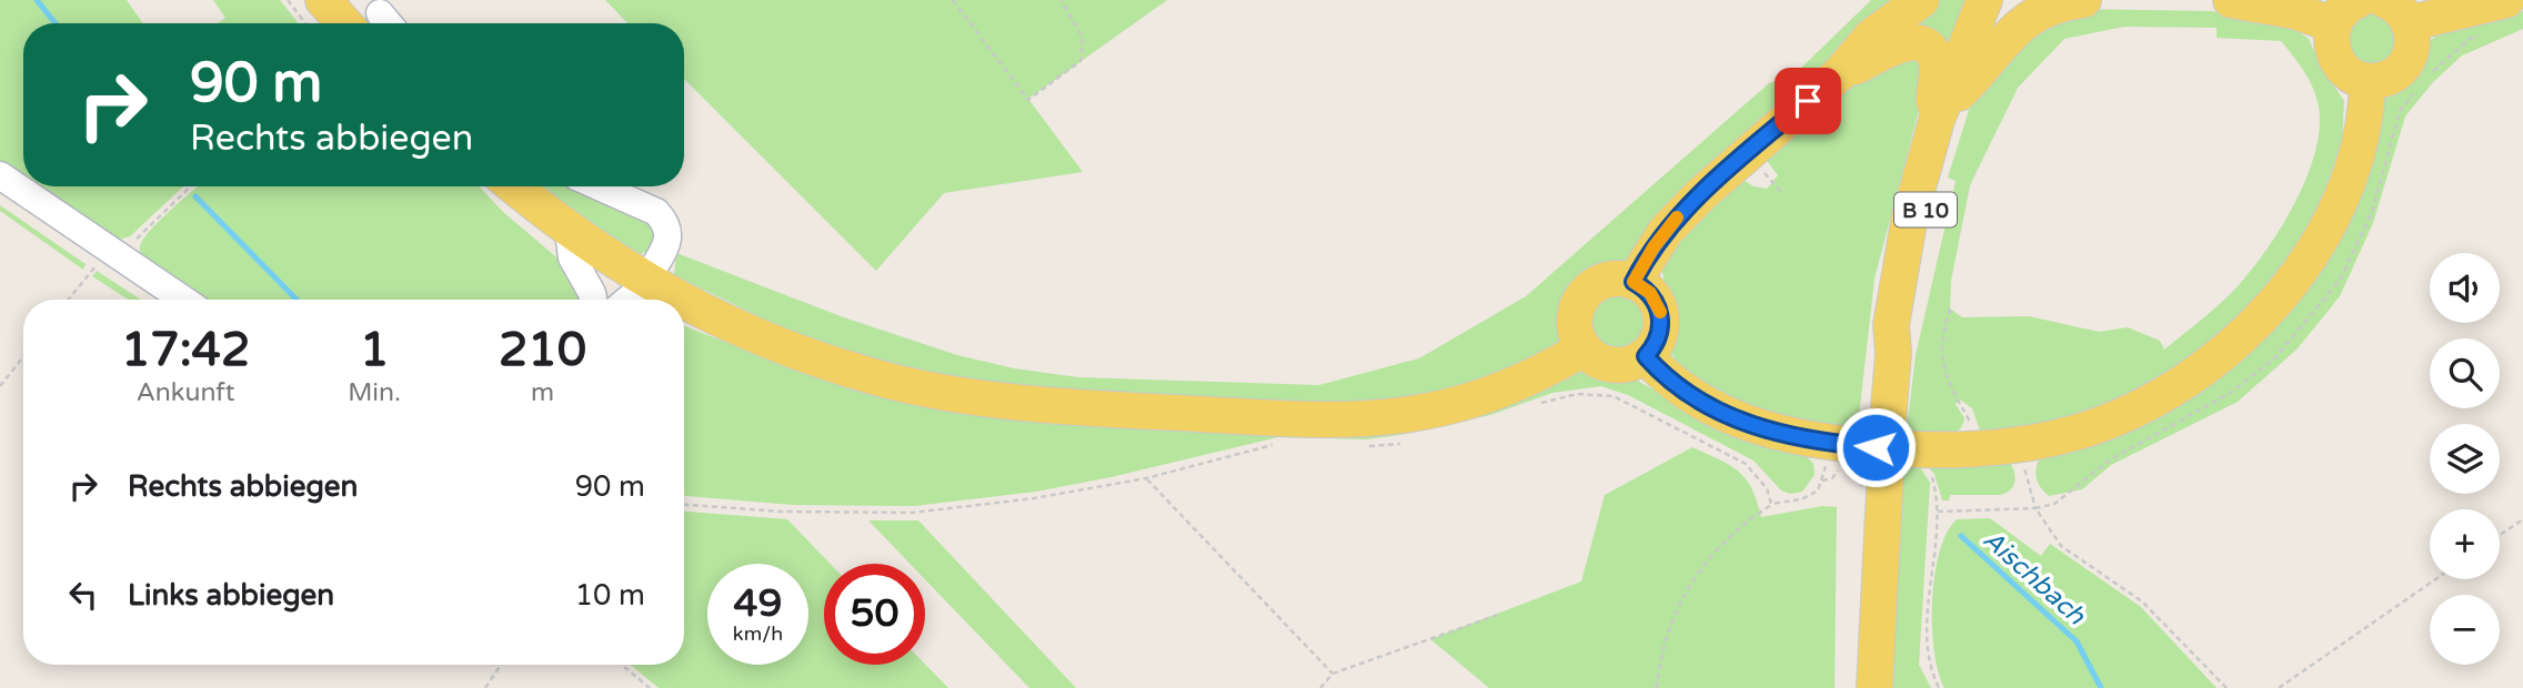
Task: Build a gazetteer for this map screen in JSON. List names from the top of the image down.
{
  "streets": {
    "main road": ["B 10"]
  },
  "water": ["Aischbach"],
  "page": {
    "turn": ["90 m", "Rechts abbiegen"],
    "map_buttons": ["+", "−"],
    "eta": [
      "17:42",
      "Ankunft",
      "1",
      "Min.",
      "210",
      "m"
    ],
    "list": [
      {
        "name": "Rechts abbiegen",
        "value": "90 m"
      },
      {
        "name": "Links abbiegen",
        "value": "10 m"
      }
    ],
    "speed": "49 km/h",
    "limit": "50"
  }
}
